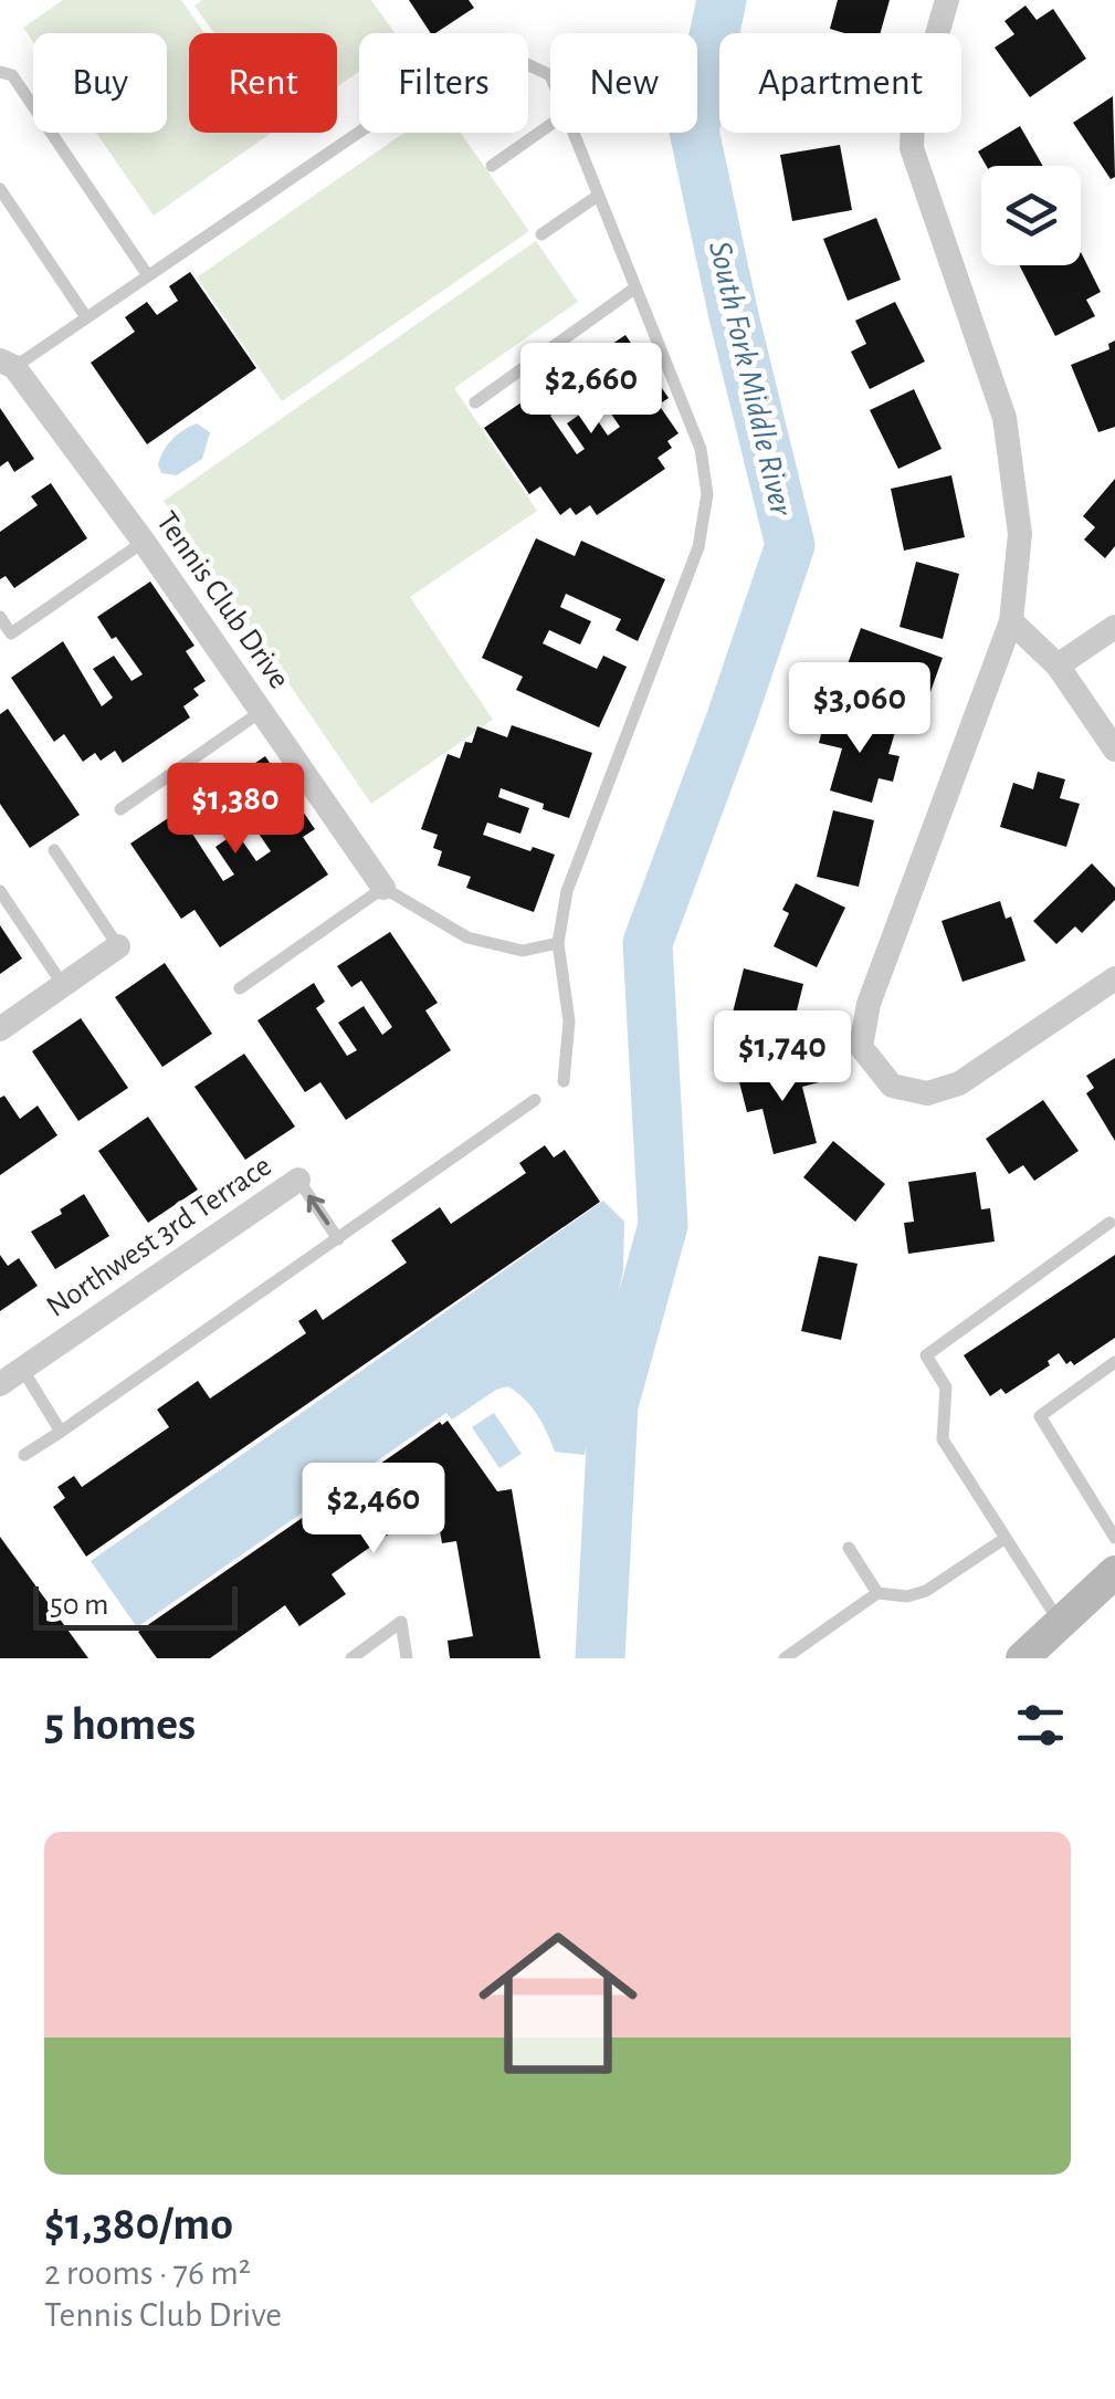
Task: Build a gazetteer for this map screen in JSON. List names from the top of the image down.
{
  "streets": {
    "street": ["Tennis Club Drive", "Northwest 3rd Terrace"]
  },
  "water": ["South Fork Middle River"],
  "scale_bar": "50 m",
  "page": {
    "chip": [
      "Buy",
      "Rent",
      "Filters",
      "New",
      "Apartment"
    ],
    "price": [
      "$2,660",
      "$3,060",
      "$1,380",
      "$1,740",
      "$2,460"
    ],
    "scale": "50 m",
    "heading": "5 homes",
    "list": [
      {
        "name": "$1,380/mo",
        "note": "2 rooms · 76 m² · Tennis Club Drive"
      }
    ]
  }
}
